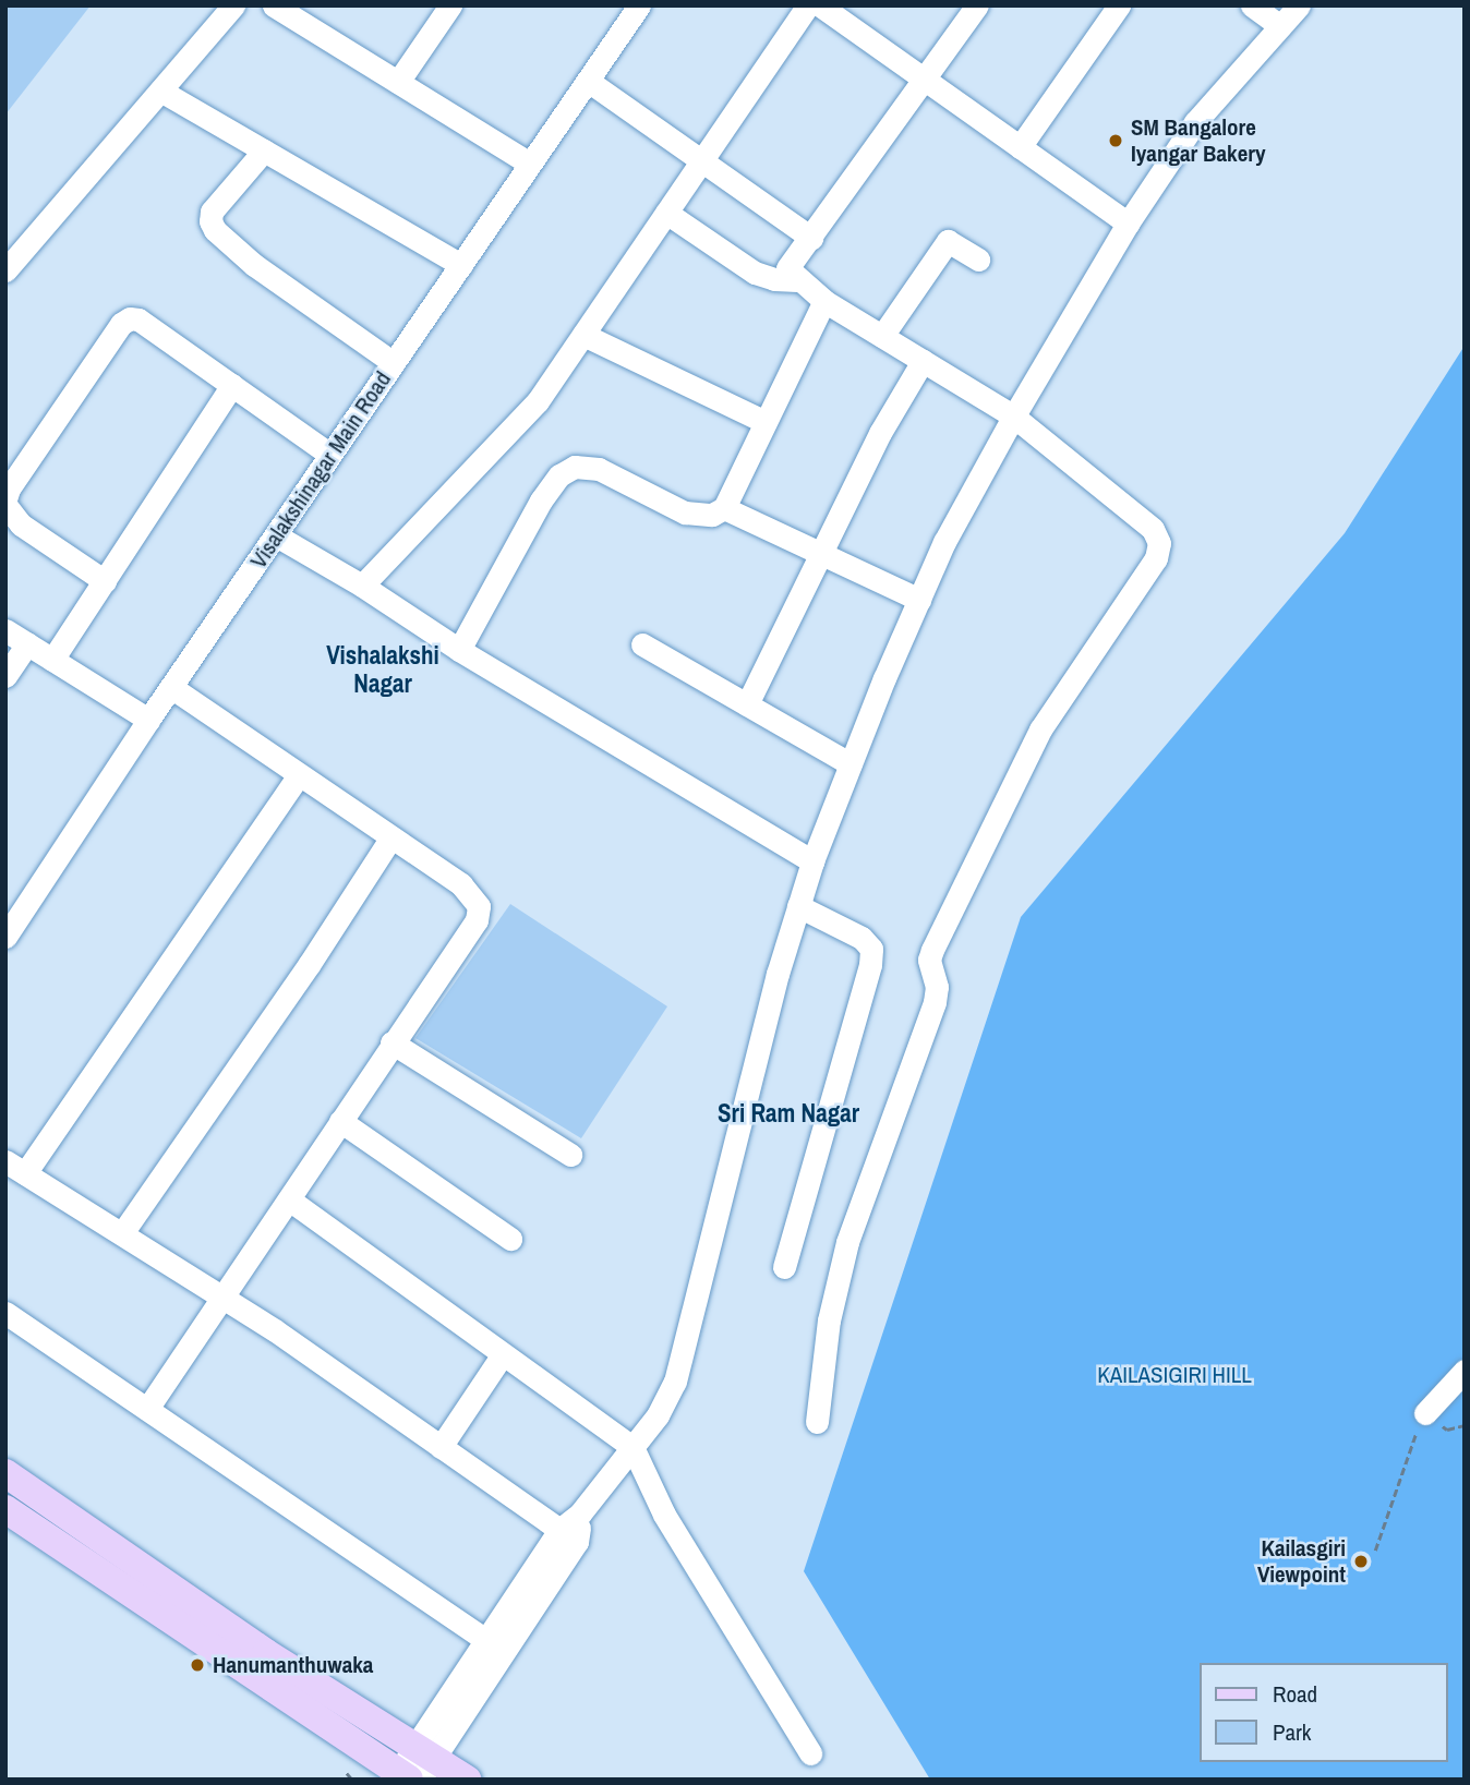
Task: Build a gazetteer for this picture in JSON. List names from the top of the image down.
{
  "streets": {
    "street": ["Visalakshinagar Main Road"]
  },
  "districts": ["Vishalakshi Nagar", "Sri Ram Nagar"],
  "parks": ["KAILASIGIRI HILL"],
  "places": ["SM Bangalore Iyangar Bakery", "Kailasgiri Viewpoint", "Hanumanthuwaka"],
  "legend": ["Road", "Park"]
}
